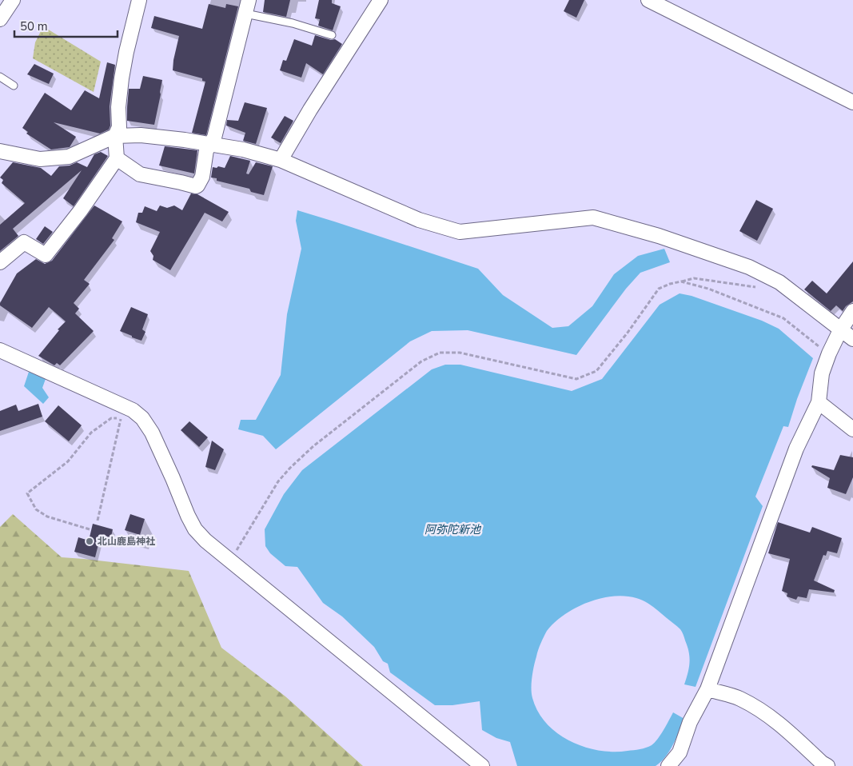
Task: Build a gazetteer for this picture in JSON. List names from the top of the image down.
{
  "water": ["阿弥陀新池"],
  "places": ["北山鹿島神社"],
  "scale_bar": "50 m"
}
